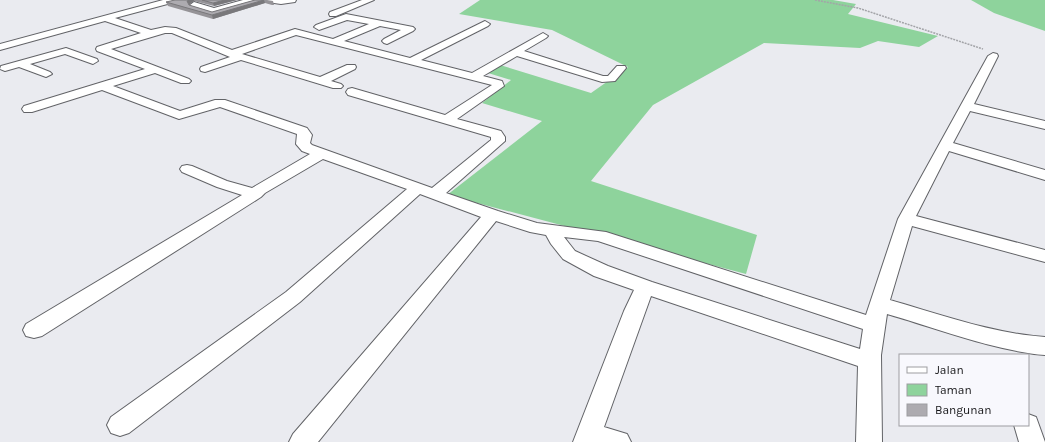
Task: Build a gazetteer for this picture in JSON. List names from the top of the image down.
{
  "legend": ["Jalan", "Taman", "Bangunan"]
}
